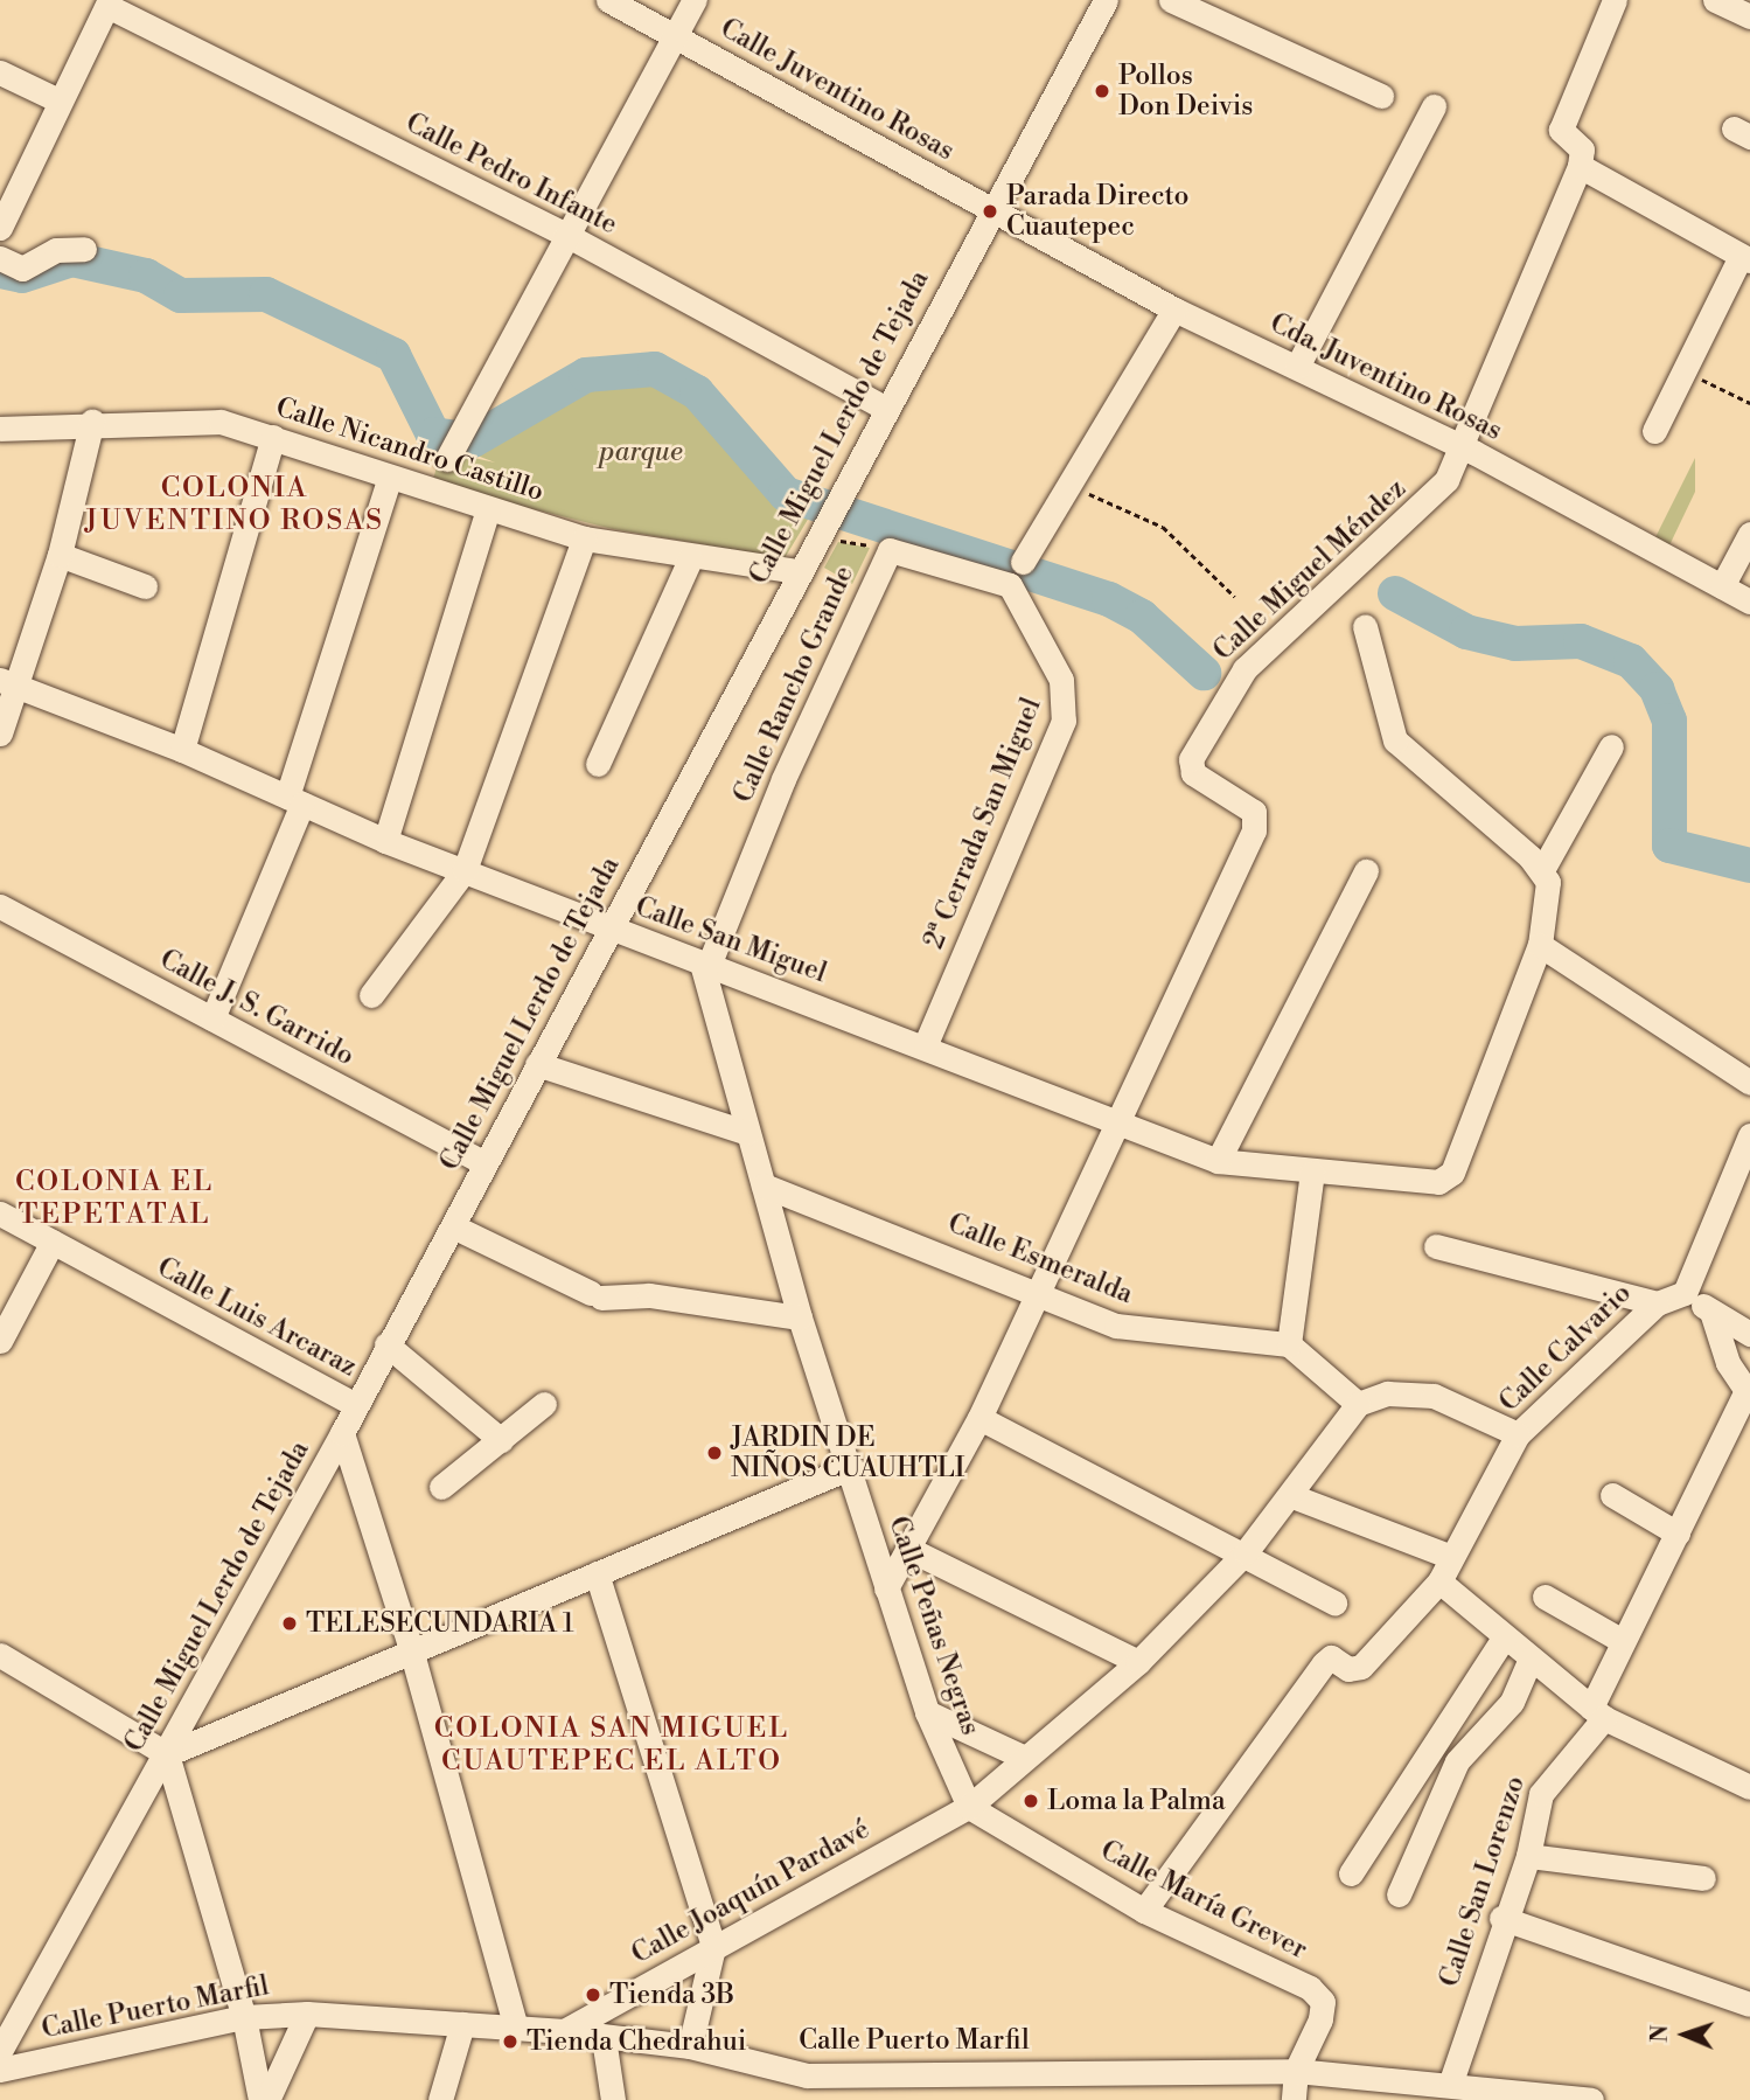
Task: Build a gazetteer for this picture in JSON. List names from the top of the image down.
{
  "streets": {
    "street": [
      "Calle Juventino Rosas",
      "Calle Pedro Infante",
      "Cda. Juventino Rosas",
      "Calle Miguel Lerdo de Tejada",
      "Calle Nicandro Castillo",
      "Calle Miguel Méndez",
      "Calle Rancho Grande",
      "2ª Cerrada San Miguel",
      "Calle San Miguel",
      "Calle J. S. Garrido",
      "Calle Esmeralda",
      "Calle Luis Arcaraz",
      "Calle Calvario",
      "Calle Peñas Negras",
      "Calle San Lorenzo",
      "Calle Joaquín Pardavé",
      "Calle María Grever",
      "Calle Puerto Marfil"
    ]
  },
  "crossings": [
    ["Calle Juventino Rosas", "Cda. Juventino Rosas"],
    ["Calle Juventino Rosas", "Calle Miguel Lerdo de Tejada"],
    ["Calle Pedro Infante", "Calle Miguel Lerdo de Tejada"],
    ["Cda. Juventino Rosas", "Calle Miguel Lerdo de Tejada"],
    ["Cda. Juventino Rosas", "Calle Miguel Méndez"],
    ["Calle Miguel Lerdo de Tejada", "Calle Nicandro Castillo"],
    ["Calle Miguel Lerdo de Tejada", "Calle San Miguel"],
    ["Calle Miguel Lerdo de Tejada", "Calle J. S. Garrido"],
    ["Calle Miguel Lerdo de Tejada", "Calle Luis Arcaraz"],
    ["Calle Miguel Méndez", "Calle San Miguel"],
    ["Calle Rancho Grande", "2ª Cerrada San Miguel"],
    ["Calle Rancho Grande", "Calle San Miguel"],
    ["Calle Rancho Grande", "Calle Peñas Negras"],
    ["2ª Cerrada San Miguel", "Calle San Miguel"],
    ["Calle San Miguel", "Calle Peñas Negras"],
    ["Calle Esmeralda", "Calle Peñas Negras"],
    ["Calle Calvario", "Calle María Grever"],
    ["Calle Peñas Negras", "Calle Joaquín Pardavé"],
    ["Calle Peñas Negras", "Calle María Grever"],
    ["Calle San Lorenzo", "Calle Puerto Marfil"],
    ["Calle Joaquín Pardavé", "Calle María Grever"],
    ["Calle Joaquín Pardavé", "Calle Puerto Marfil"],
    ["Calle María Grever", "Calle Puerto Marfil"]
  ],
  "districts": ["COLONIA JUVENTINO ROSAS", "COLONIA EL TEPETATAL", "COLONIA SAN MIGUEL CUAUTEPEC EL ALTO"],
  "parks": ["parque"],
  "places": [
    "Pollos Don Deivis",
    "Parada Directo Cuautepec",
    "JARDIN DE NIÑOS CUAUHTLI",
    "TELESECUNDARIA 1",
    "Loma la Palma",
    "Tienda 3B",
    "Tienda Chedrahui"
  ],
  "north": "left"
}
